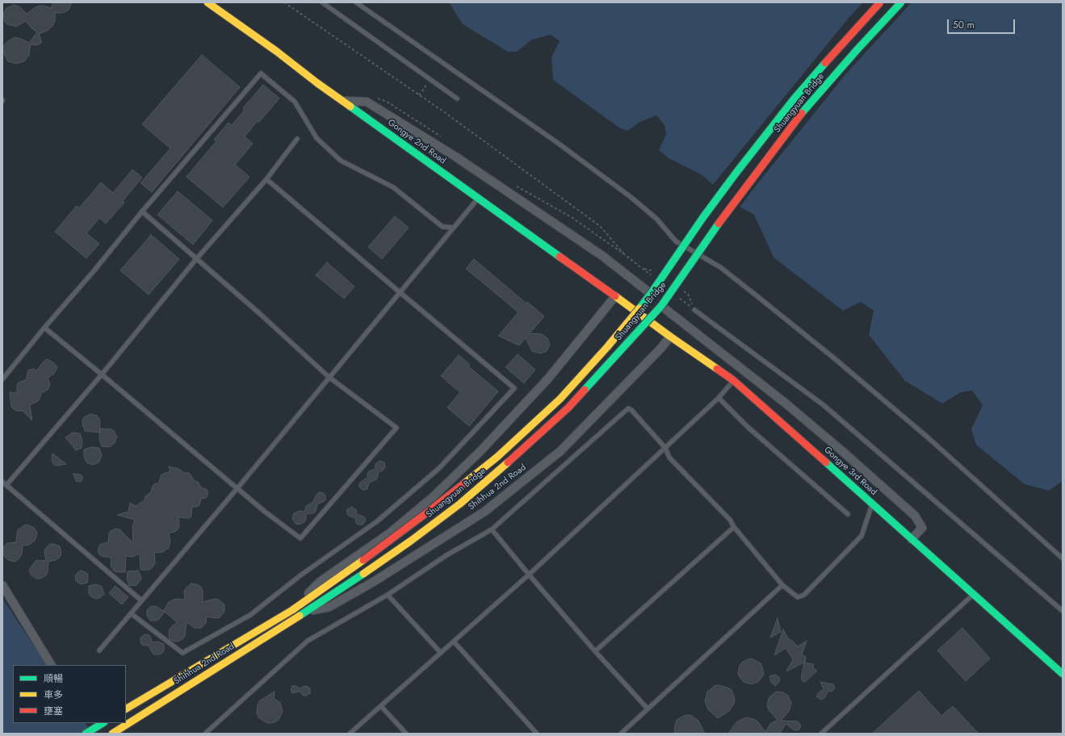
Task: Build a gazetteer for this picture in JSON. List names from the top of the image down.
{
  "streets": {
    "main road": [
      "Shuangyuan Bridge",
      "Gongye 2nd Road",
      "Gongye 3rd Road",
      "Shihhua 2nd Road"
    ]
  },
  "crossings": [
    ["Shuangyuan Bridge", "Shihhua 2nd Road"],
    ["Gongye 2nd Road", "Gongye 3rd Road"],
    ["Gongye 2nd Road", "Shihhua 2nd Road"],
    ["Gongye 3rd Road", "Shihhua 2nd Road"]
  ],
  "legend": ["順暢", "車多", "壅塞"],
  "scale_bar": "50 m"
}
